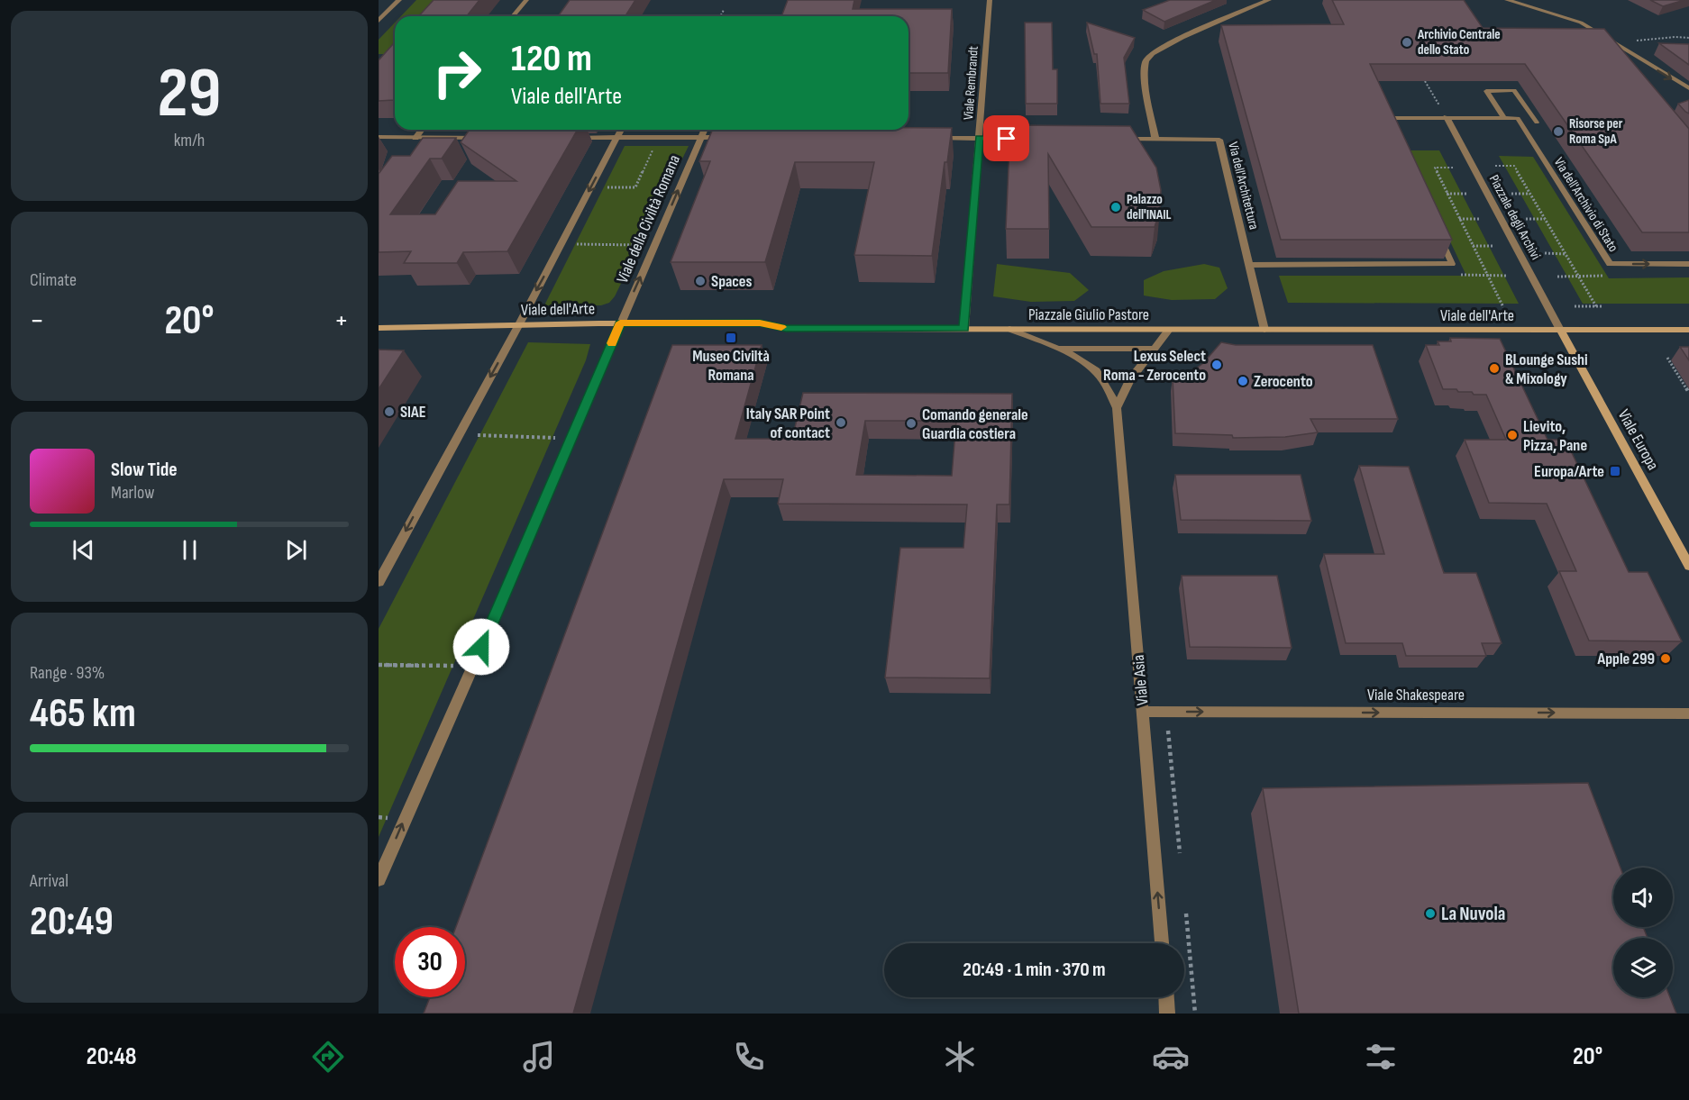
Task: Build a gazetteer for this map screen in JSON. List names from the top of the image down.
{
  "streets": {
    "street": [
      "Viale Rembrandt",
      "Via dell'Architettura",
      "Piazzale degli Archivi",
      "Viale della Civiltà Romana",
      "Viale dell'Arte",
      "Piazzale Giulio Pastore",
      "Viale Europa",
      "Viale Asia",
      "Viale Shakespeare"
    ],
    "lane": ["Via dell'Archivio di Stato"]
  },
  "crossings": [
    ["Viale Rembrandt", "Viale dell'Arte"],
    ["Viale Rembrandt", "Piazzale Giulio Pastore"],
    ["Via dell'Architettura", "Viale dell'Arte"],
    ["Via dell'Architettura", "Piazzale Giulio Pastore"],
    ["Piazzale degli Archivi", "Viale dell'Arte"],
    ["Piazzale degli Archivi", "Viale Europa"],
    ["Viale della Civiltà Romana", "Viale dell'Arte"],
    ["Viale dell'Arte", "Piazzale Giulio Pastore"],
    ["Viale dell'Arte", "Viale Europa"],
    ["Piazzale Giulio Pastore", "Viale Asia"],
    ["Viale Asia", "Viale Shakespeare"]
  ],
  "one_way": ["Via dell'Archivio di Stato", "Viale Asia", "Viale Shakespeare"],
  "places": {
    "other": [
      "Archivio Centrale dello Stato",
      "Risorse per Roma SpA",
      "Palazzo dell'INAIL",
      "Spaces",
      "Lexus Select Roma - Zerocento",
      "BLounge Sushi & Mixology",
      "Zerocento",
      "SIAE",
      "Italy SAR Point of contact",
      "Comando generale Guardia costiera",
      "Lievito, Pizza, Pane",
      "Apple 299",
      "La Nuvola"
    ],
    "transit": ["Museo Civiltà Romana", "Europa/Arte"]
  },
  "page": {
    "tile": [
      ["29", "km/h"],
      "Climate",
      ["Range · 93%", "465 km"],
      ["Arrival", "20:49"]
    ],
    "turn": ["120 m", "Viale dell'Arte"],
    "heat": ["−", "20°", "+"],
    "song": ["Slow Tide", "Marlow"],
    "limit": "30",
    "trip": "20:49 · 1 min · 370 m",
    "tabs": ["20:48", "20°"]
  }
}
